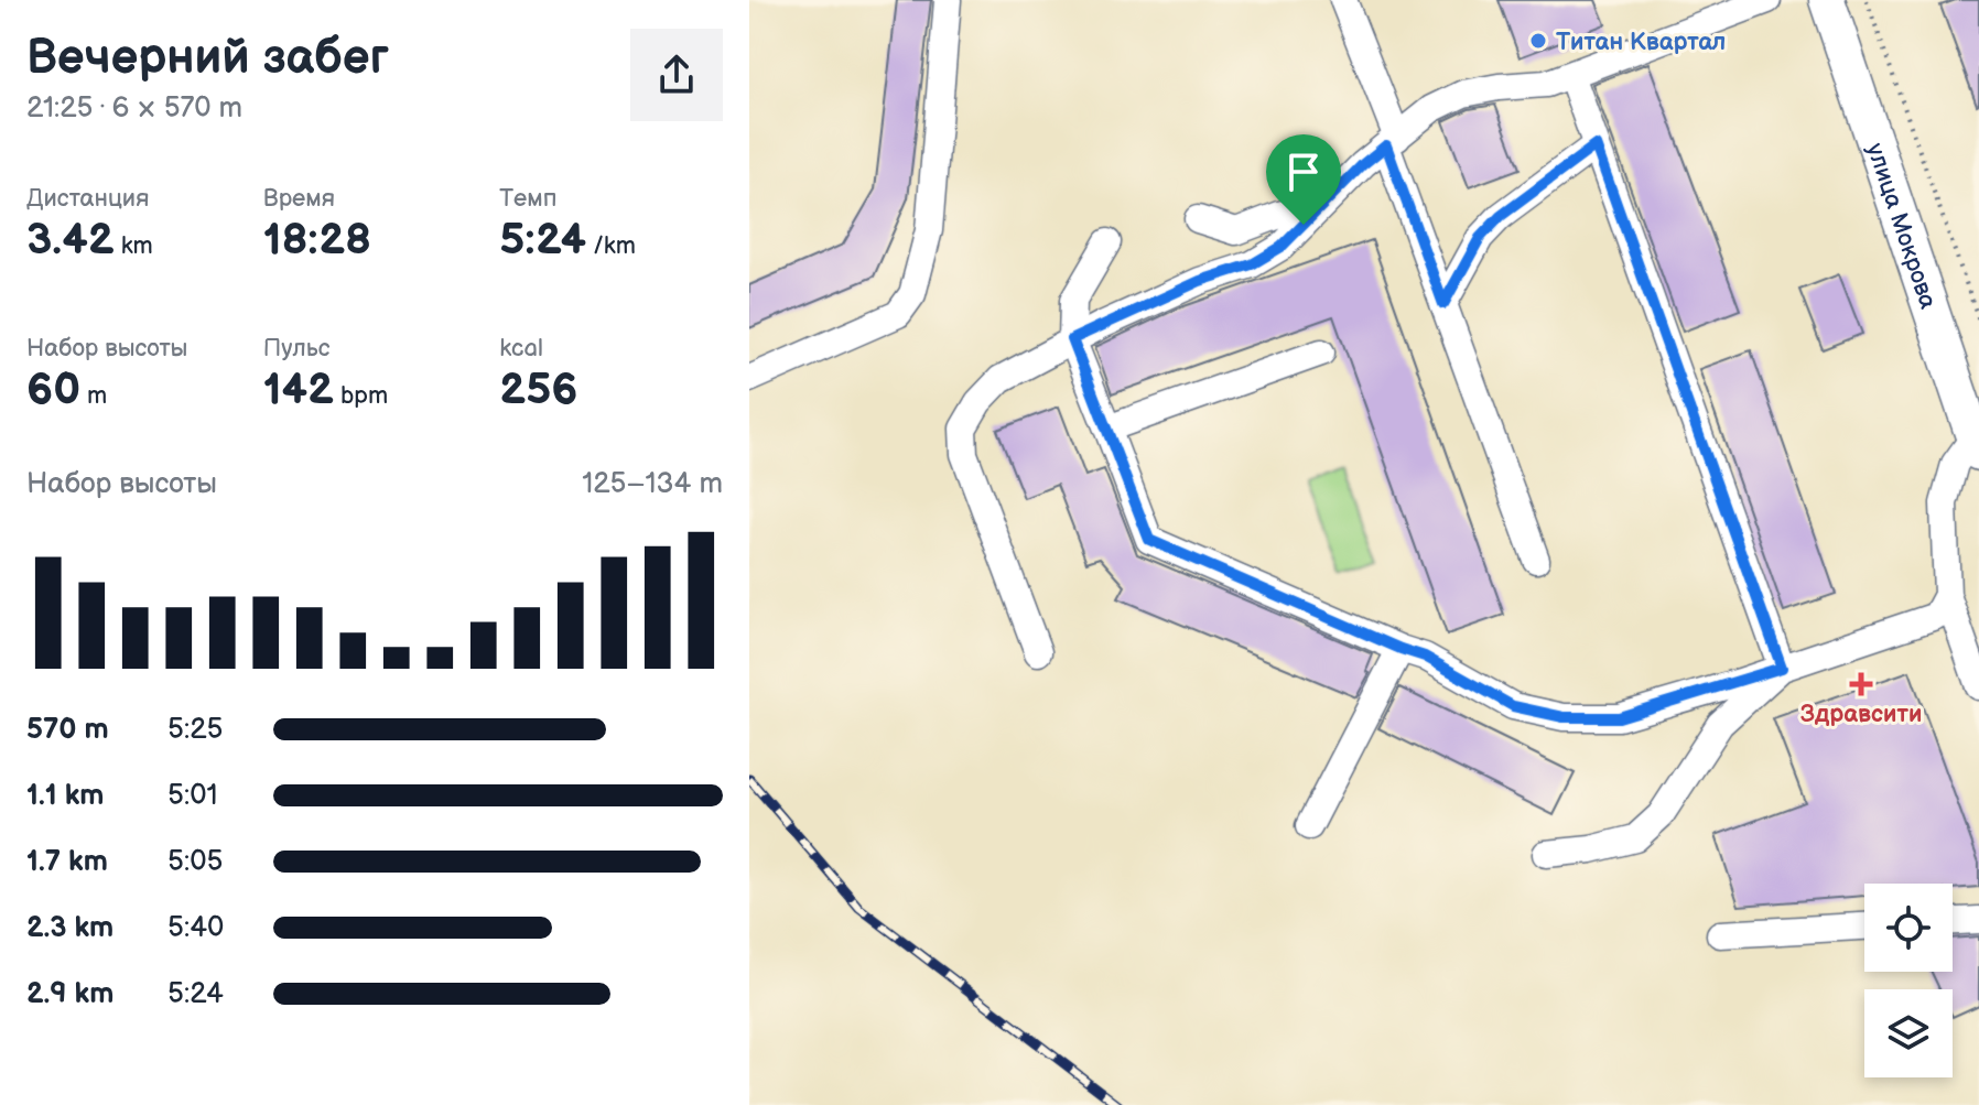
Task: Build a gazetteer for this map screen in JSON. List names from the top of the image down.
{
  "streets": {
    "main road": ["улица Мокрова"]
  },
  "places": {
    "other": ["Титан Квартал"],
    "health": ["Здравсити"]
  },
  "page": {
    "heading": ["Вечерний забег", "21:25 · 6 × 570 m"],
    "stats": [
      ["Дистанция", "3.42 km"],
      ["Время", "18:28"],
      ["Темп", "5:24 /km"],
      ["Набор высоты", "60 m"],
      ["Пульс", "142 bpm"],
      ["kcal", "256"]
    ],
    "chart": ["Набор высоты", "125–134 m"],
    "list": [
      {
        "name": "570 m",
        "note": "5:25"
      },
      {
        "name": "1.1 km",
        "note": "5:01"
      },
      {
        "name": "1.7 km",
        "note": "5:05"
      },
      {
        "name": "2.3 km",
        "note": "5:40"
      },
      {
        "name": "2.9 km",
        "note": "5:24"
      }
    ]
  }
}
